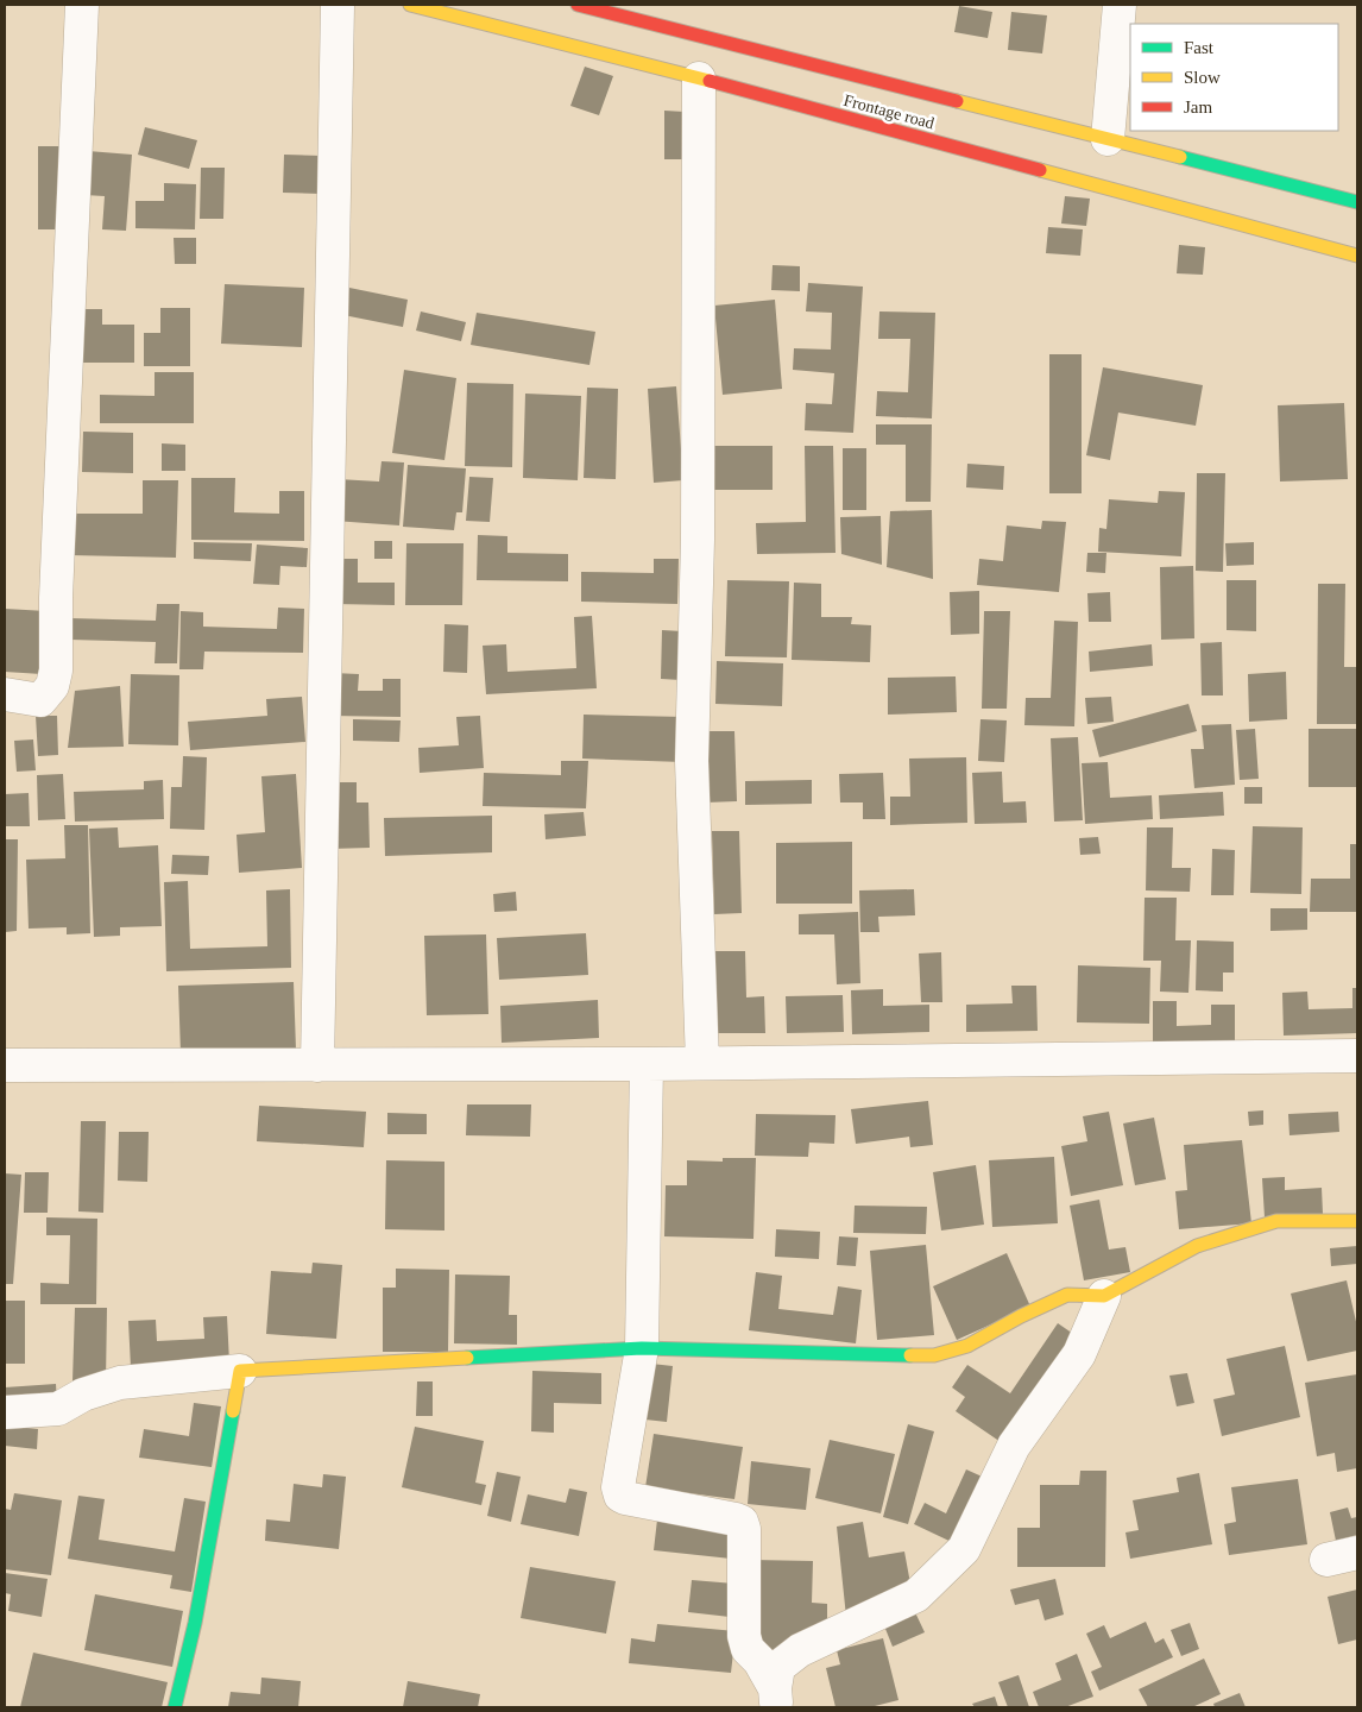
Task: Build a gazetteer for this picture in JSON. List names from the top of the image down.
{
  "streets": {
    "main road": ["Frontage road"]
  },
  "legend": ["Fast", "Slow", "Jam"]
}
